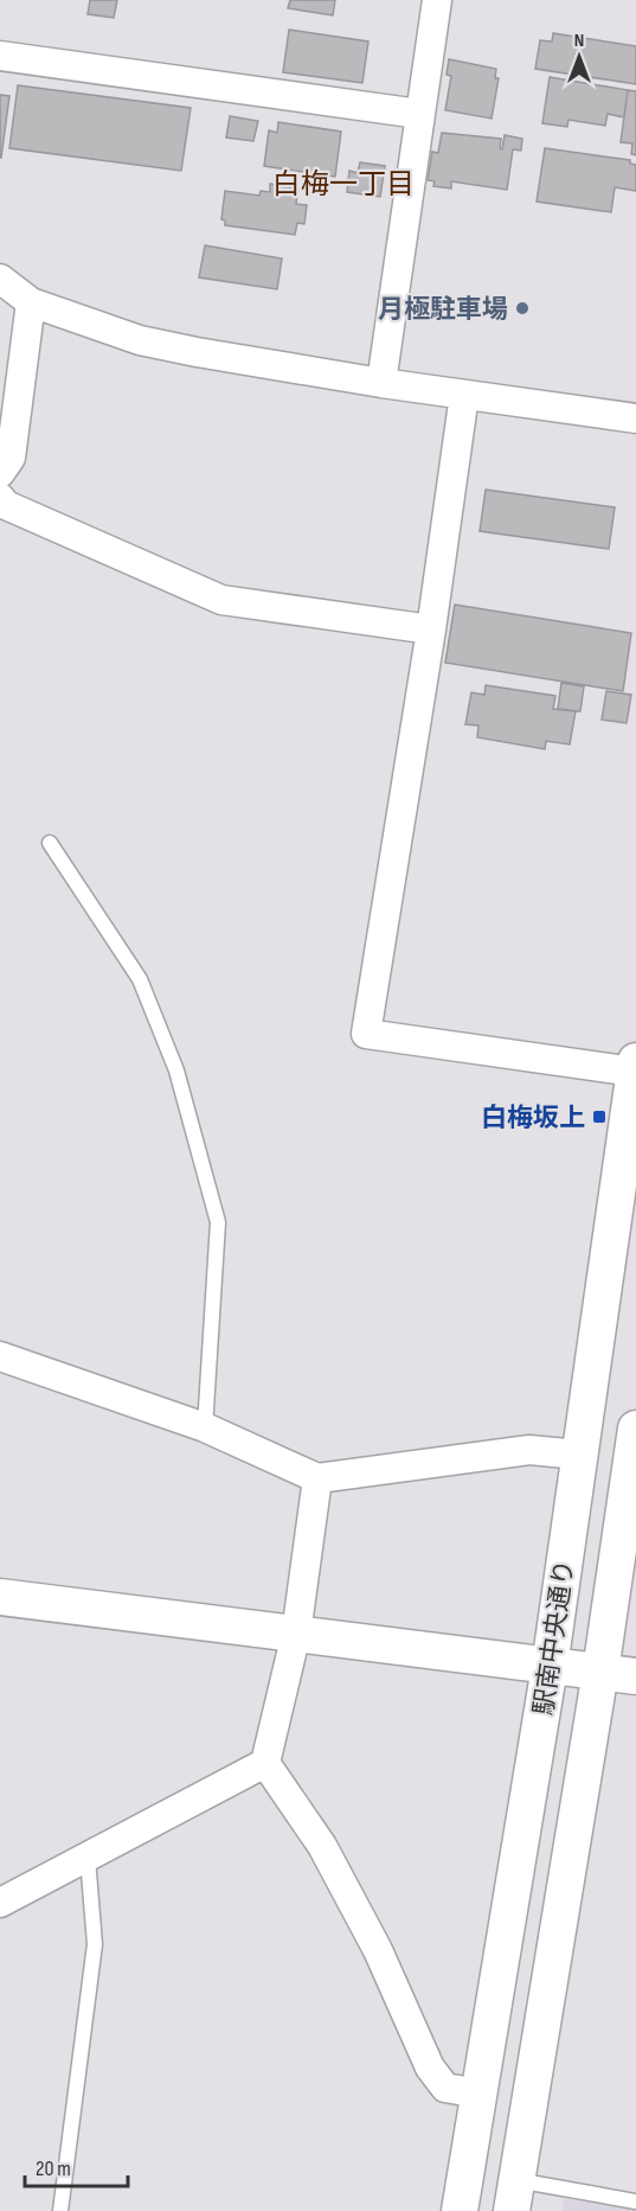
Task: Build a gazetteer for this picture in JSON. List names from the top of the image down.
{
  "streets": {
    "street": ["駅南中央通り"]
  },
  "districts": ["白梅一丁目"],
  "places": {
    "other": ["月極駐車場"],
    "transit": ["白梅坂上"]
  },
  "scale_bar": "20 m",
  "north": "top"
}
